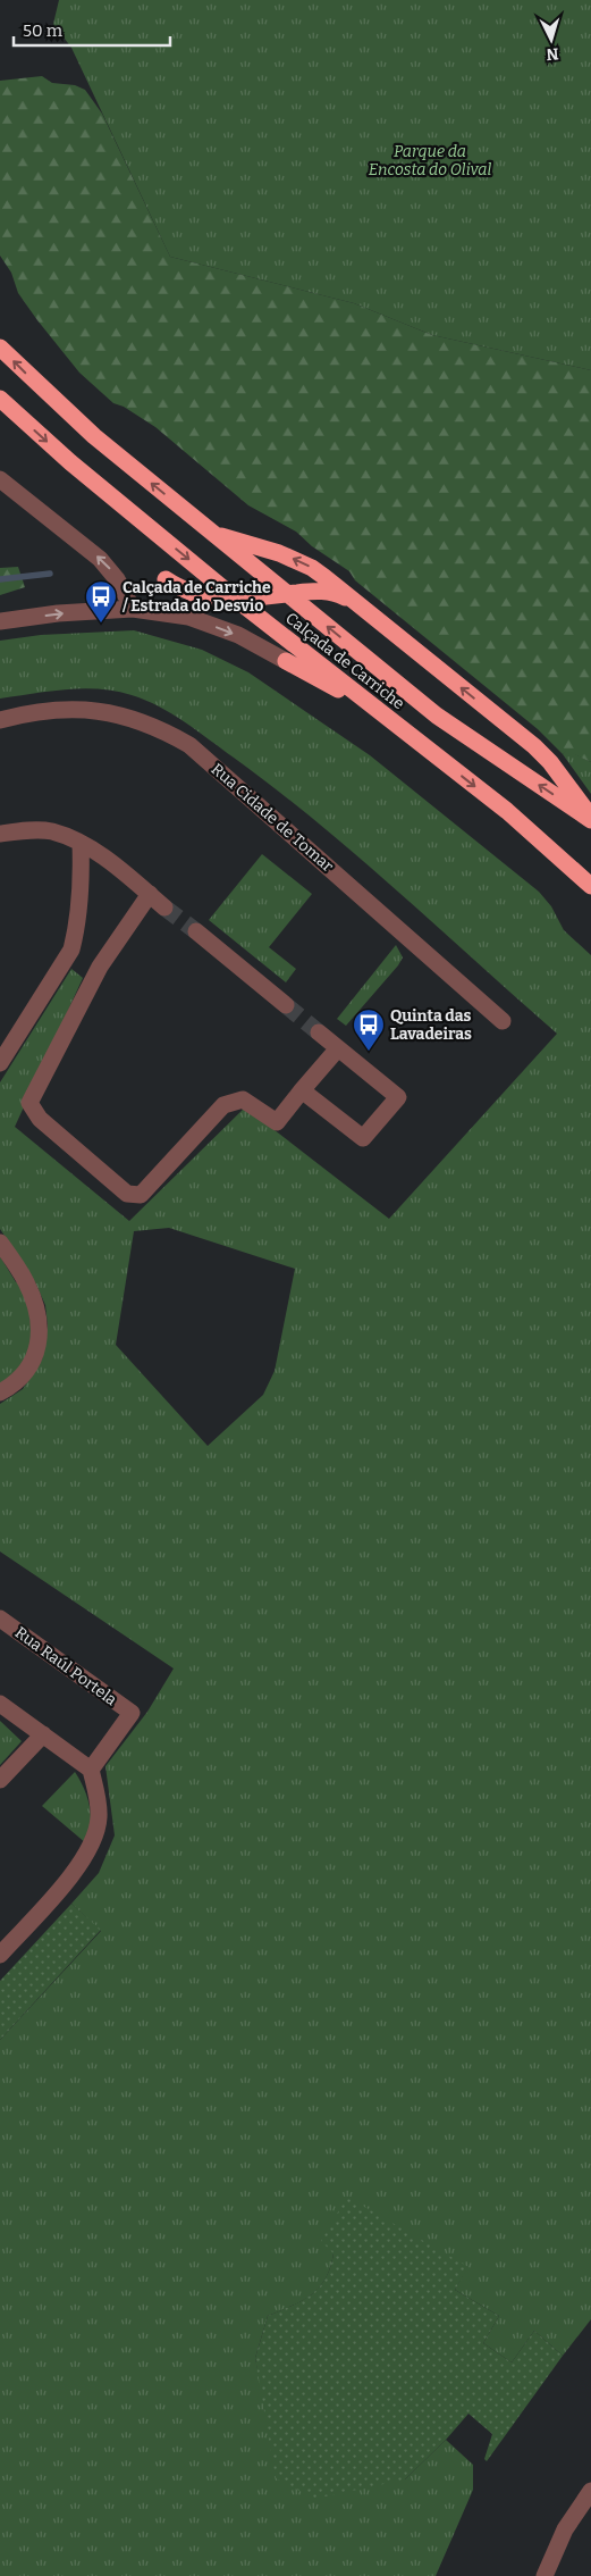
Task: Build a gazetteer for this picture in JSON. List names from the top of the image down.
{
  "streets": {
    "highway": ["Calçada de Carriche"],
    "street": ["Rua Cidade de Tomar", "Rua Raúl Portela"]
  },
  "parks": ["Parque da Encosta do Olival"],
  "places": {
    "bus stop": ["Calçada de Carriche / Estrada do Desvio", "Quinta das Lavadeiras"]
  },
  "scale_bar": "50 m",
  "north": "bottom"
}
